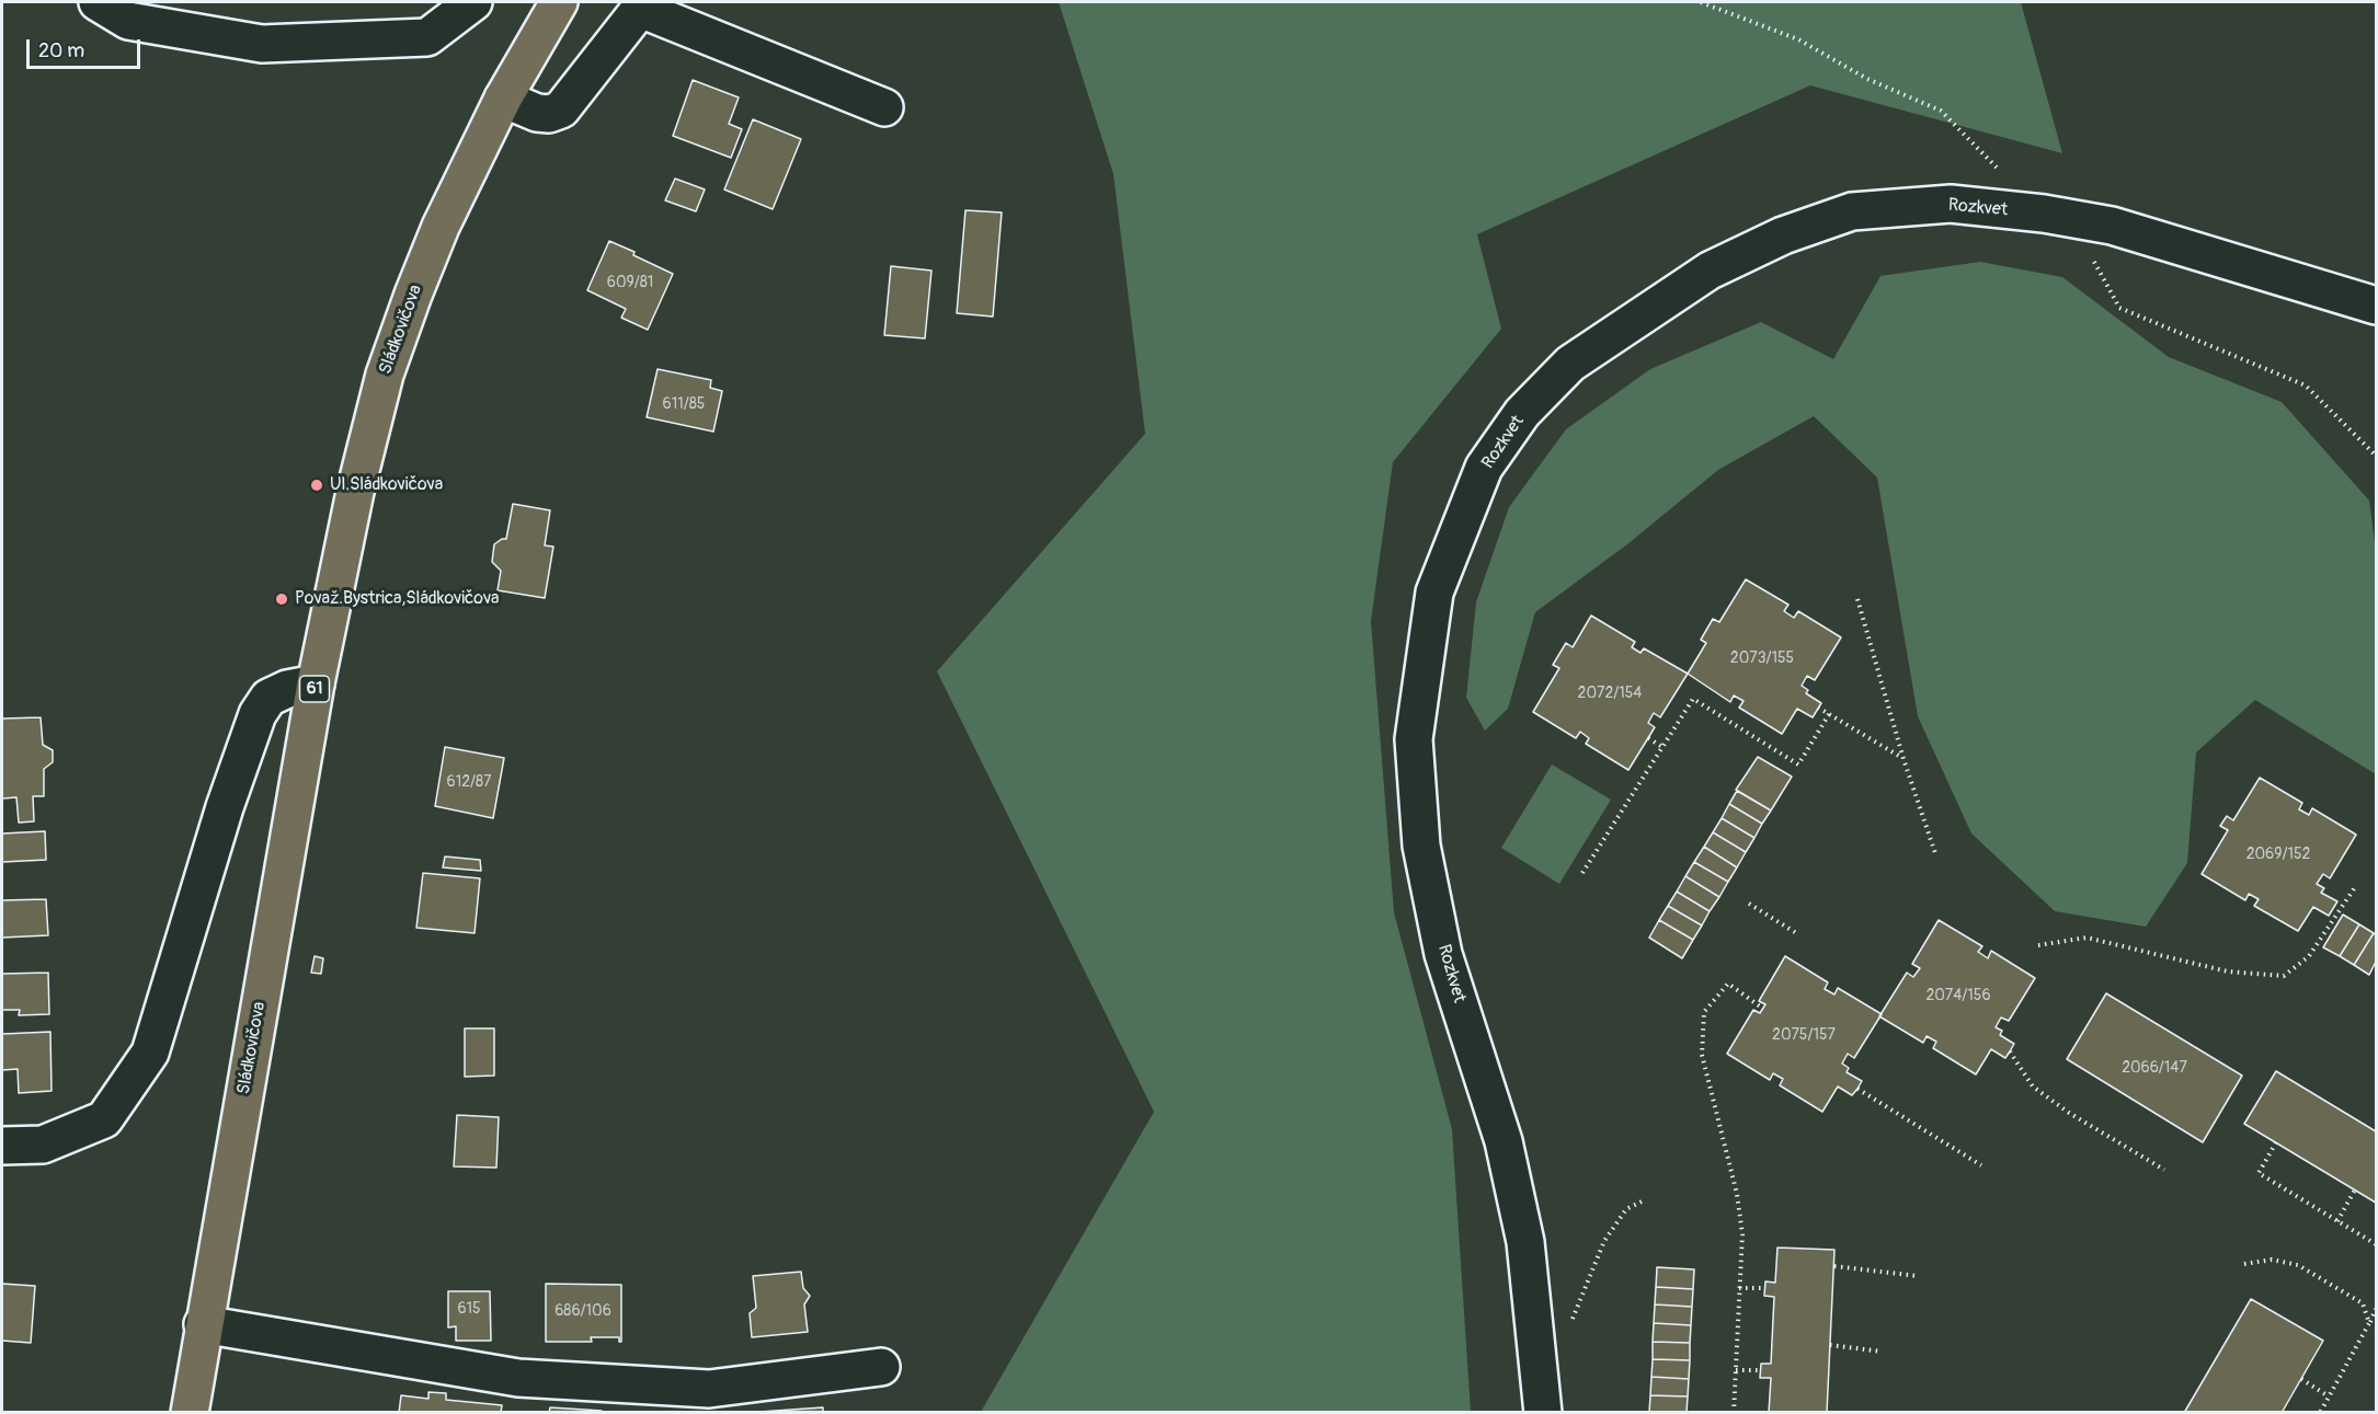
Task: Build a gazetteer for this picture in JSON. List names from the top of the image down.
{
  "streets": {
    "main road": ["Sládkovičova", "61"],
    "street": ["Rozkvet"]
  },
  "places": ["Ul.Sládkovičova", "Považ.Bystrica,Sládkovičova"],
  "house_numbers": [
    "609/81",
    "611/85",
    "2073/155",
    "2072/154",
    "612/87",
    "2069/152",
    "2074/156",
    "2075/157",
    "2066/147",
    "615",
    "686/106"
  ],
  "scale_bar": "20 m"
}
